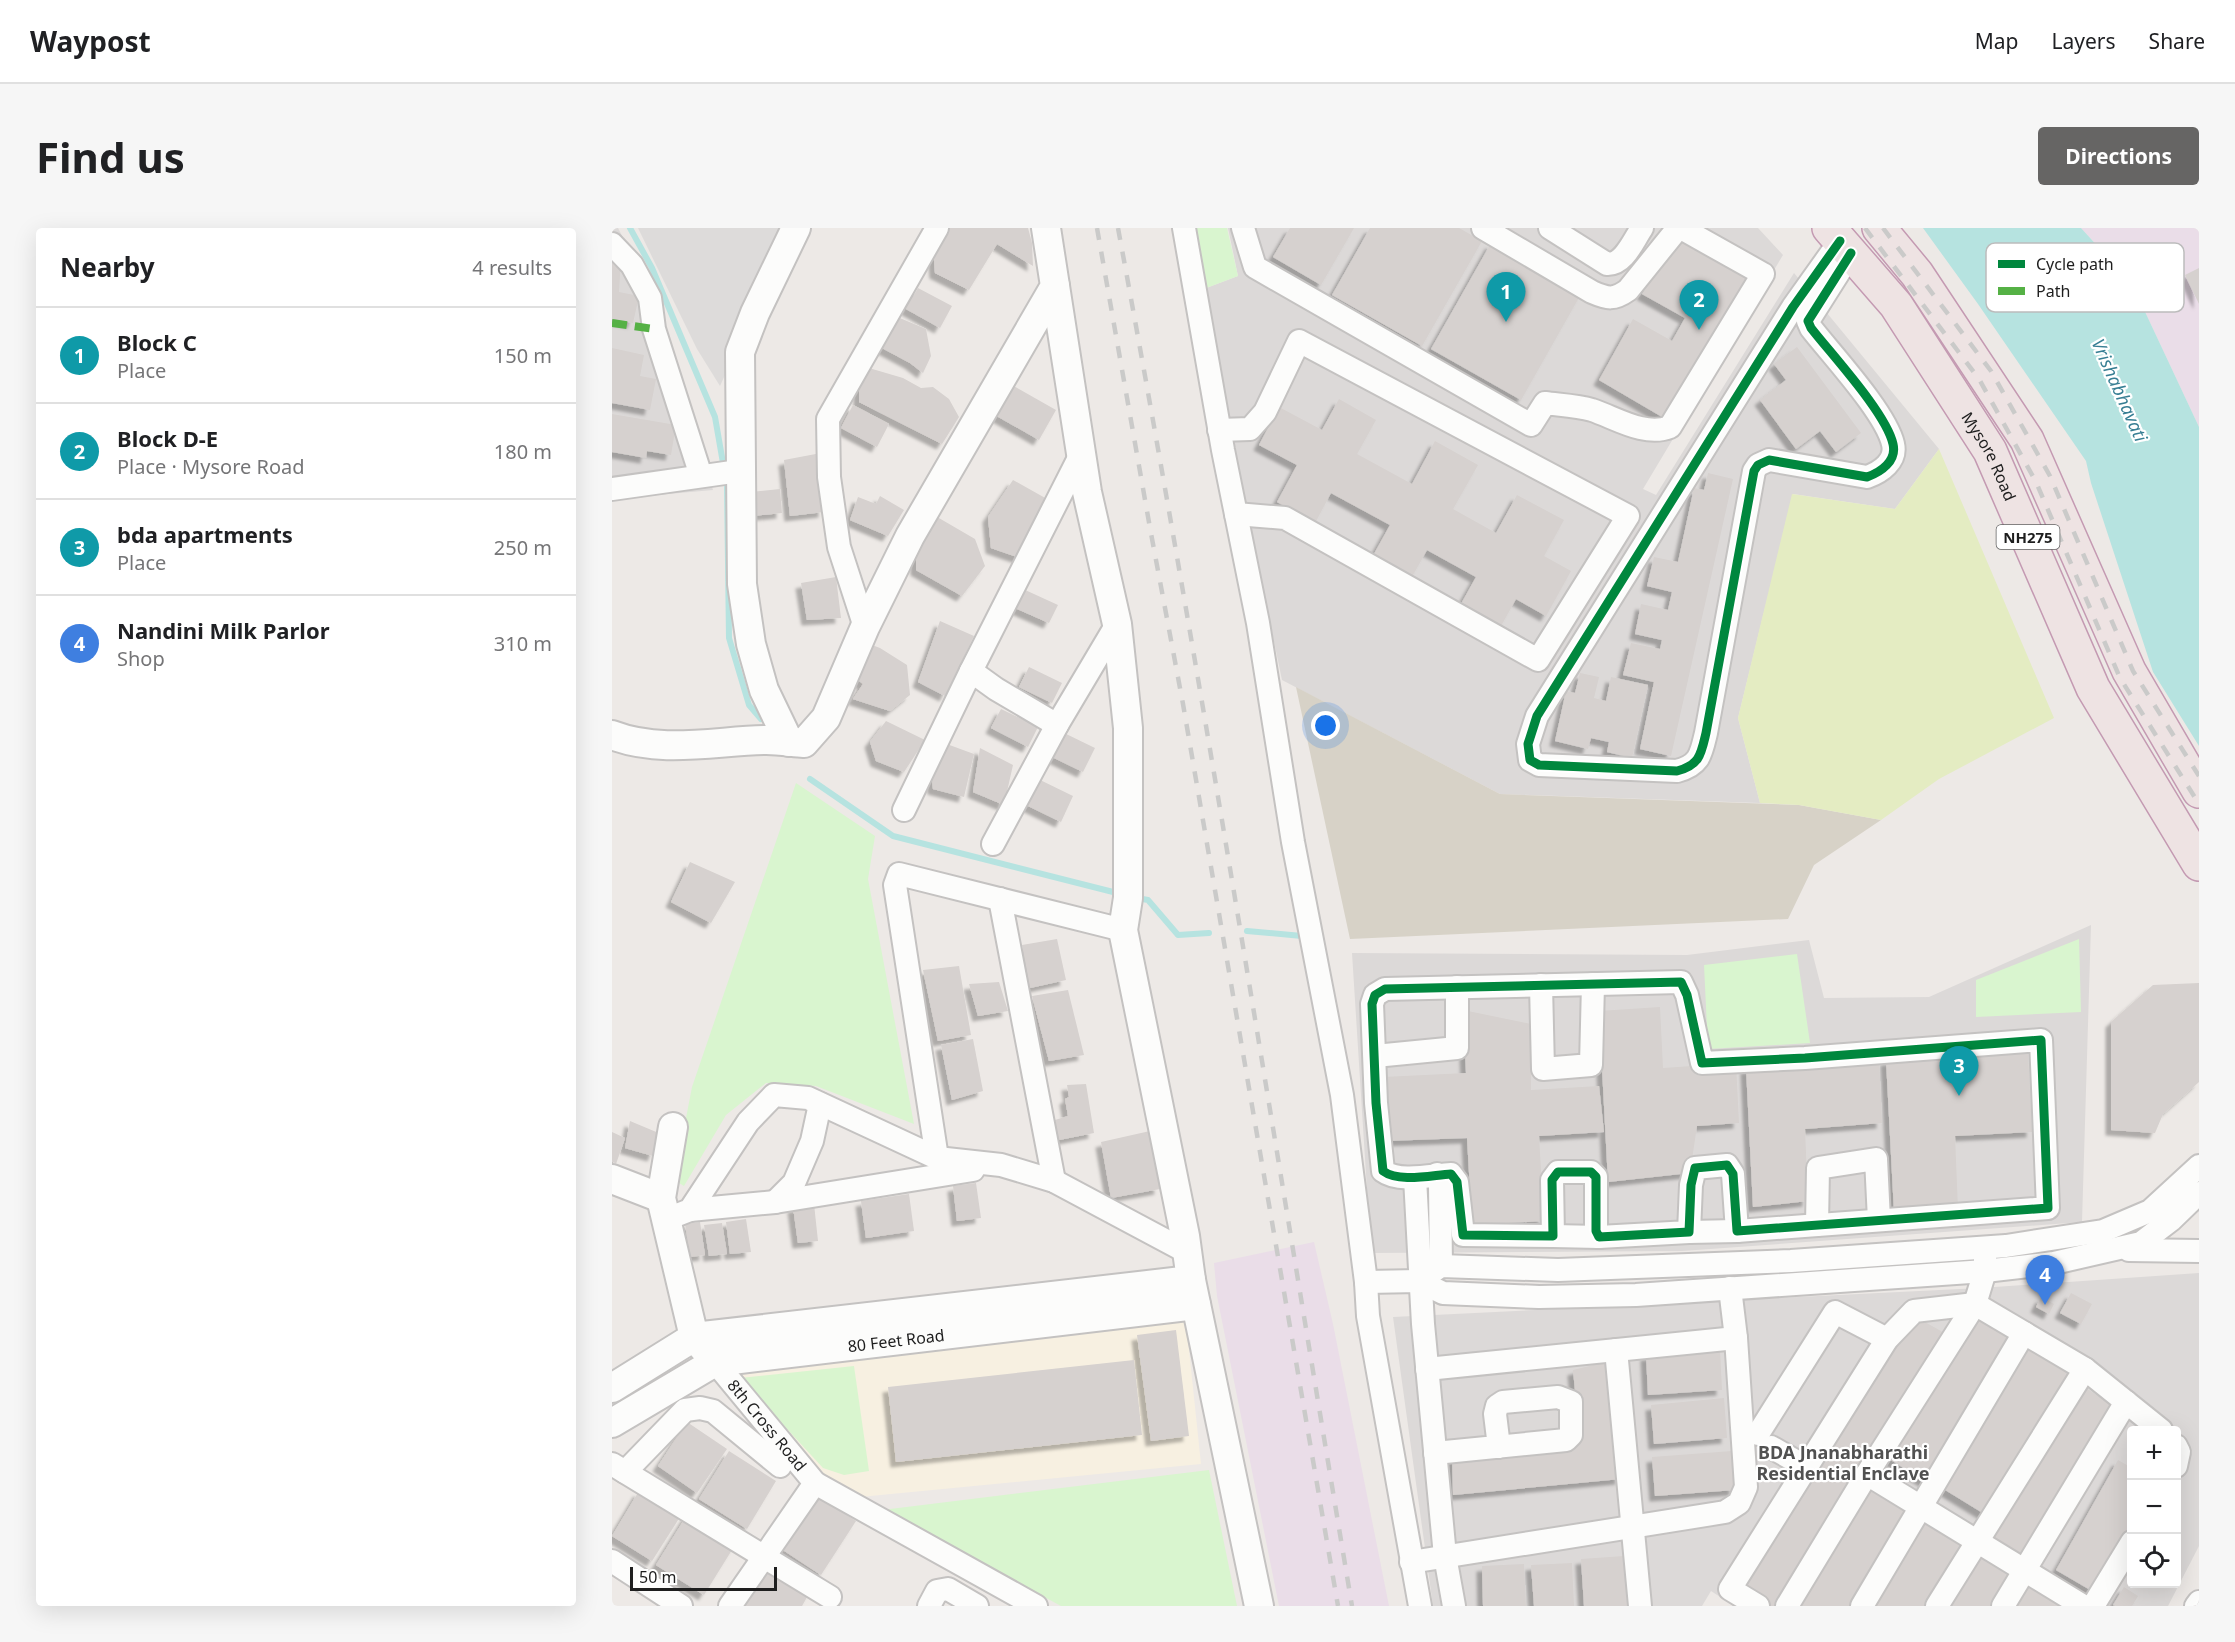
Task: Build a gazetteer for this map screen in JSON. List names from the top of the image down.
{
  "streets": {
    "highway": ["Mysore Road", "NH275"],
    "street": ["80 Feet Road", "8th Cross Road"]
  },
  "crossings": [
    ["80 Feet Road", "8th Cross Road"]
  ],
  "districts": ["BDA Jnanabharathi Residential Enclave"],
  "water": ["Vrishabhavati"],
  "legend": ["Cycle path", "Path"],
  "scale_bar": "50 m",
  "page": {
    "header": "Waypost",
    "nav": ["Map", "Layers", "Share"],
    "buttons": "Directions",
    "title": "Find us",
    "heading": ["Nearby", "4 results"],
    "pins": [
      "1",
      "2",
      "3",
      "4"
    ],
    "list": [
      {
        "mark": "1",
        "name": "Block C",
        "note": "Place",
        "value": "150 m"
      },
      {
        "mark": "2",
        "name": "Block D-E",
        "note": "Place · Mysore Road",
        "value": "180 m"
      },
      {
        "mark": "3",
        "name": "bda apartments",
        "note": "Place",
        "value": "250 m"
      },
      {
        "mark": "4",
        "name": "Nandini Milk Parlor",
        "note": "Shop",
        "value": "310 m"
      }
    ],
    "map_buttons": ["+", "−"],
    "scale": "50 m"
  }
}
